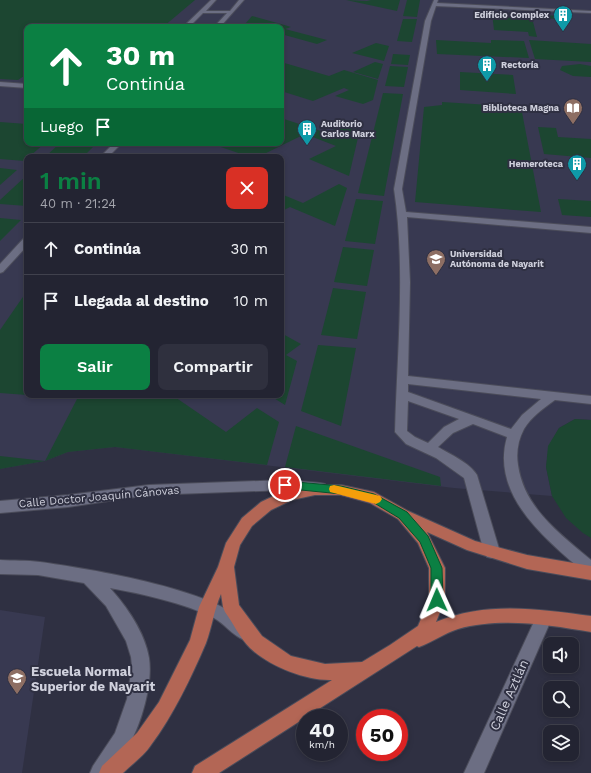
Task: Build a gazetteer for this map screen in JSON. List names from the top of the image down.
{
  "streets": {
    "street": ["Calle Doctor Joaquín Cánovas", "Calle Aztlán"]
  },
  "places": {
    "building": [
      "Edificio Complex",
      "Rectoría",
      "Auditorio Carlos Marx",
      "Hemeroteca"
    ],
    "library": ["Biblioteca Magna"],
    "school or university": ["Universidad Autónoma de Nayarit", "Escuela Normal Superior de Nayarit"]
  },
  "page": {
    "turn": ["30 m", "Continúa"],
    "then": "Luego",
    "heading": ["1 min", "40 m · 21:24"],
    "list": [
      {
        "name": "Continúa",
        "value": "30 m"
      },
      {
        "name": "Llegada al destino",
        "value": "10 m"
      }
    ],
    "buttons": ["Salir", "Compartir"],
    "speed": "40 km/h",
    "limit": "50"
  }
}
